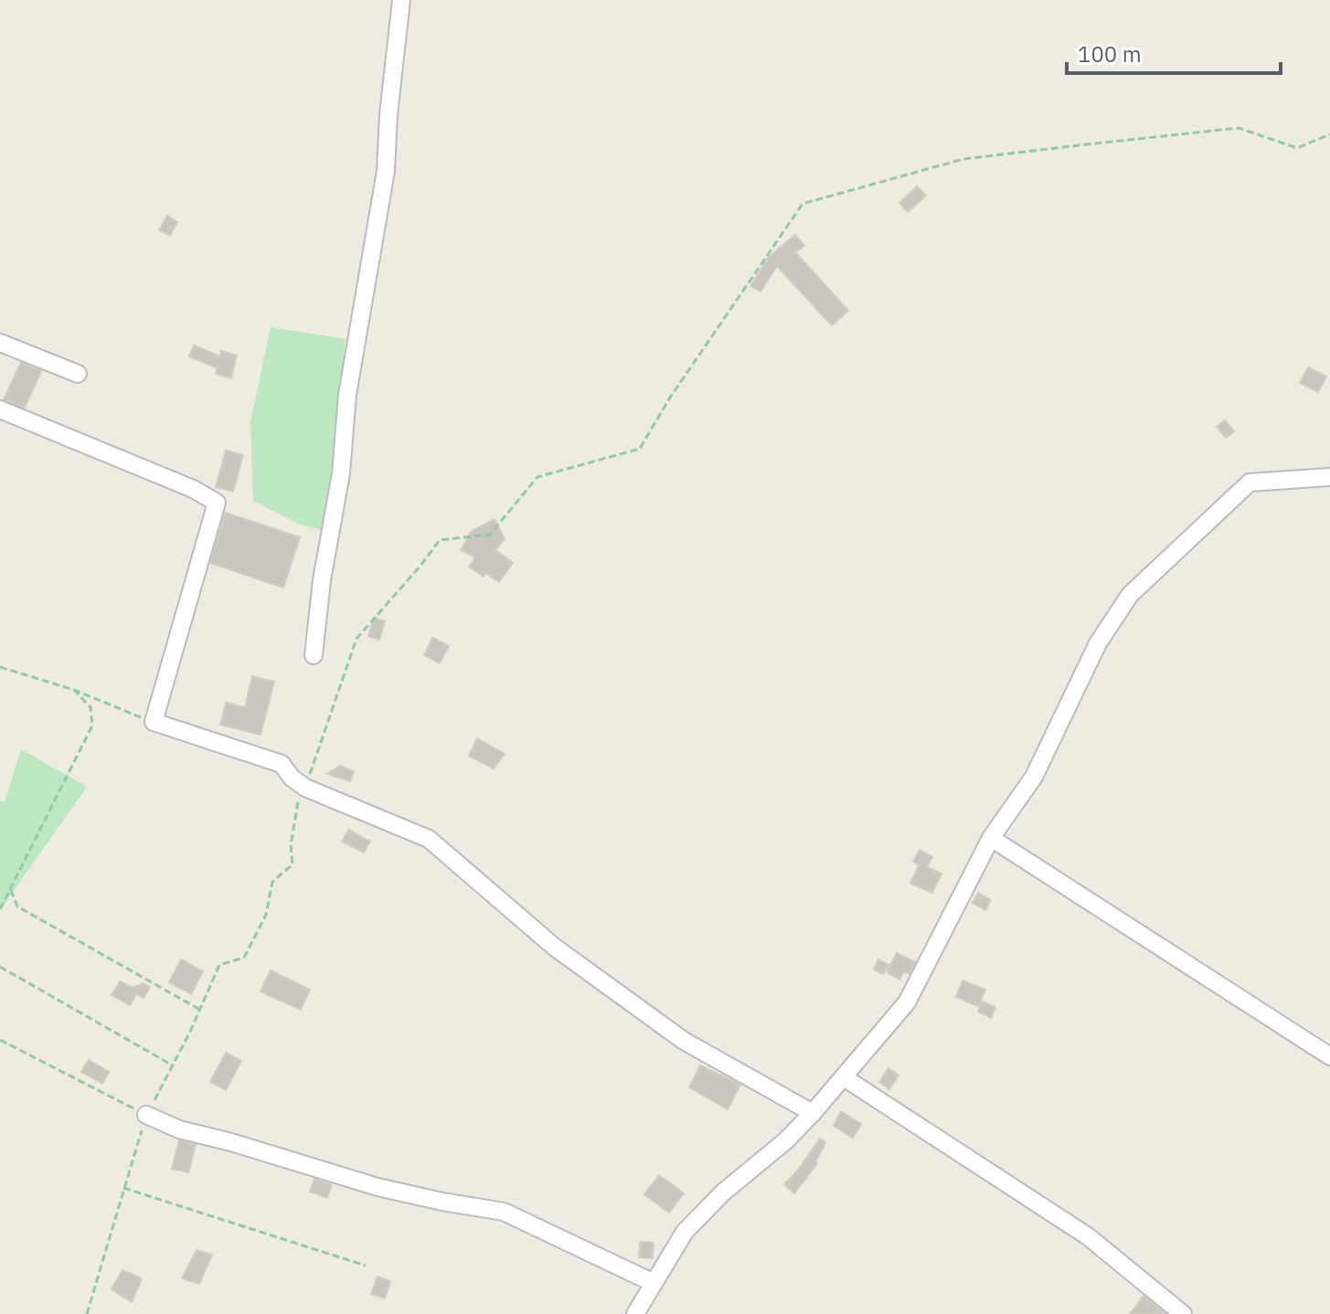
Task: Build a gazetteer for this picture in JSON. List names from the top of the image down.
{
  "scale_bar": "100 m"
}
